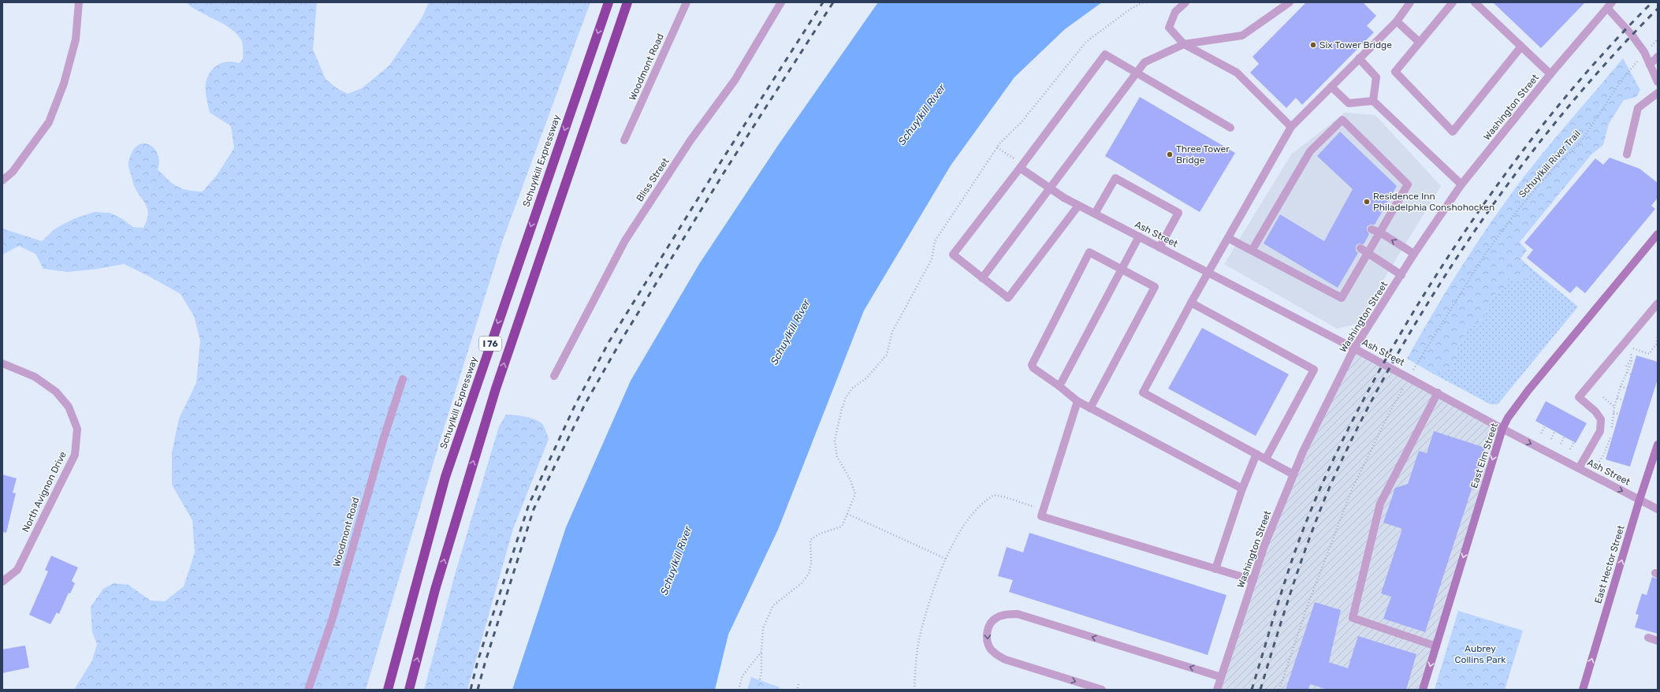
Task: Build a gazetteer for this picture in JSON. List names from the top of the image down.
{
  "streets": {
    "highway": ["Schuylkill Expressway", "I 76"],
    "main road": ["East Elm Street", "East Hector Street"],
    "street": [
      "Woodmont Road",
      "Washington Street",
      "Bliss Street",
      "Ash Street",
      "North Avignon Drive"
    ],
    "path": ["Schuylkill River Trail"]
  },
  "crossings": [
    ["Washington Street", "Ash Street"],
    ["Schuylkill River Trail", "Ash Street"],
    ["Ash Street", "East Elm Street"],
    ["Ash Street", "East Hector Street"]
  ],
  "one_way": ["East Elm Street", "East Hector Street"],
  "water": ["Schuylkill River"],
  "parks": ["Aubrey Collins Park"],
  "places": ["Six Tower Bridge", "Three Tower Bridge", "Residence Inn Philadelphia Conshohocken"]
}
